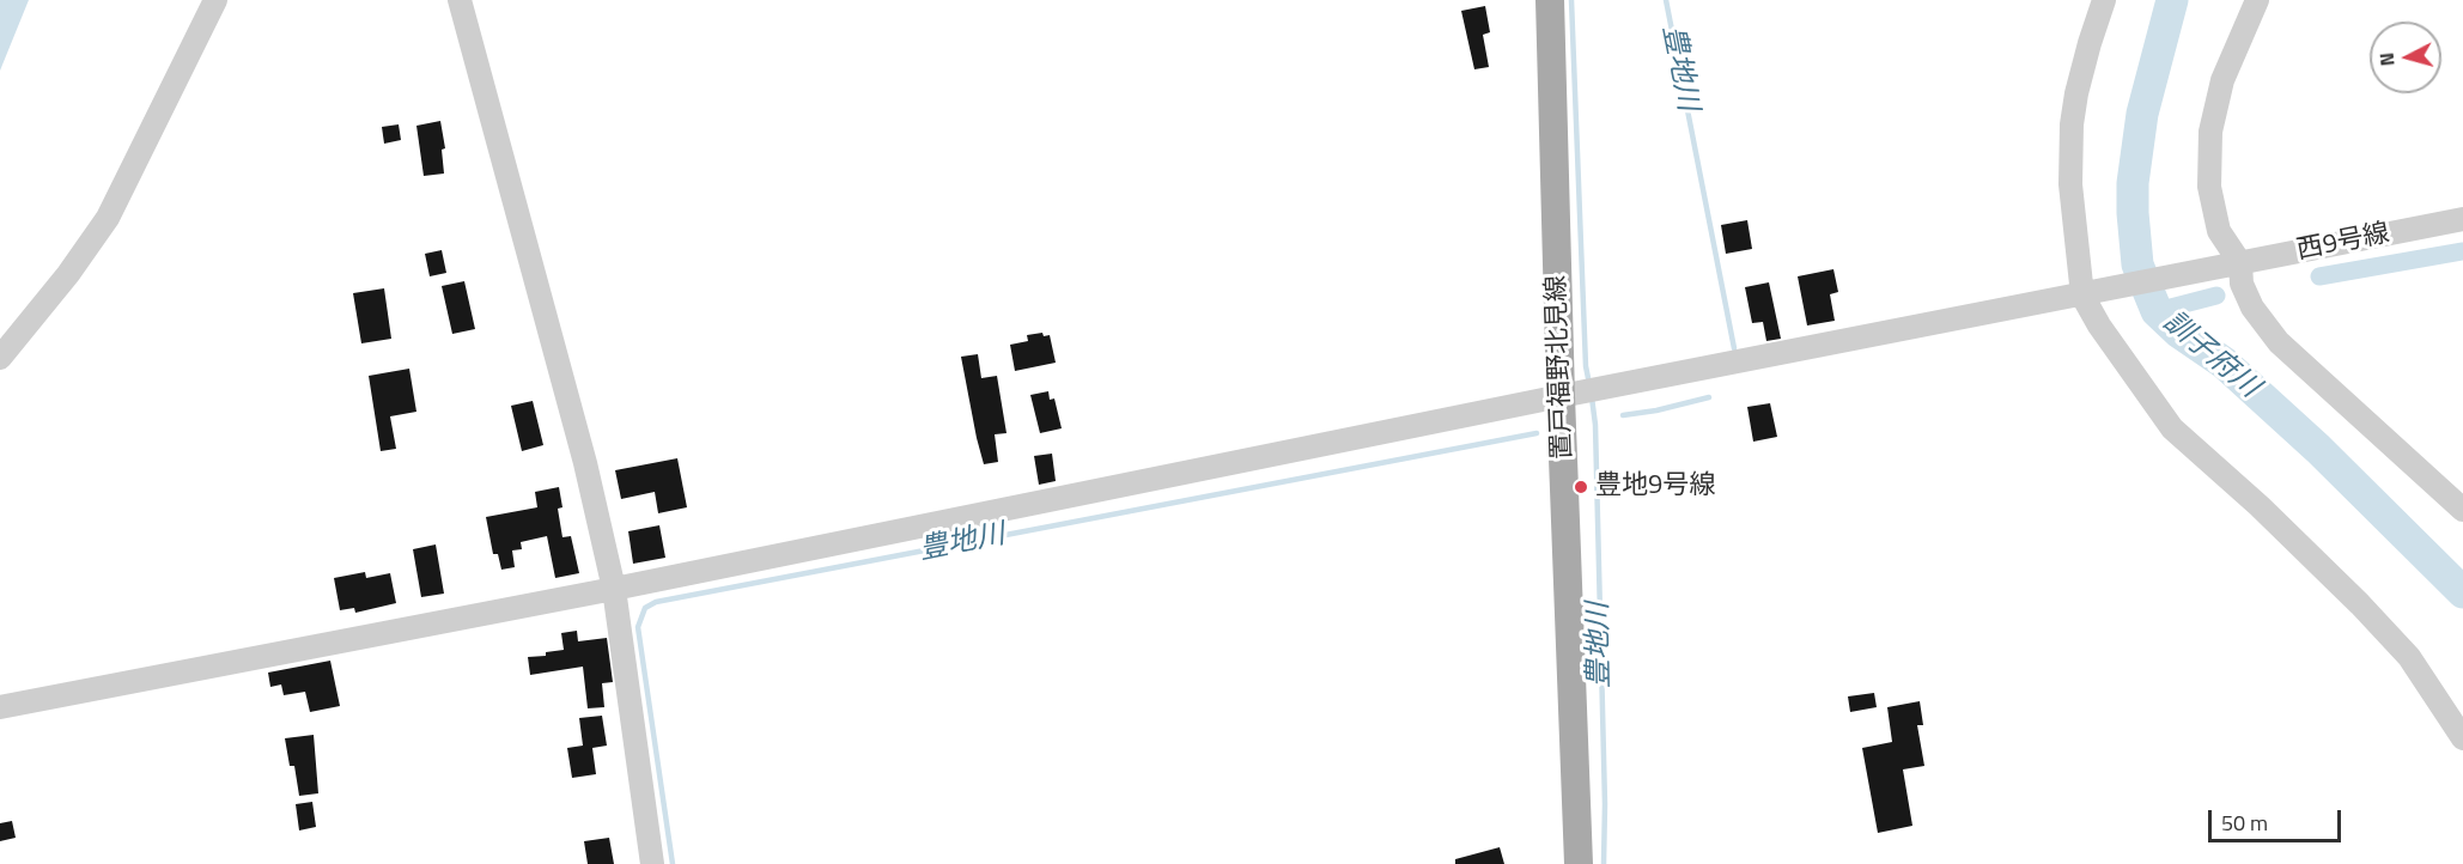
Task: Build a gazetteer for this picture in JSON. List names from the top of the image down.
{
  "streets": {
    "main road": ["置戸福野北見線"],
    "street": ["西9号線"]
  },
  "crossings": [
    ["西9号線", "置戸福野北見線"]
  ],
  "water": ["豊地川", "訓子府川"],
  "places": ["豊地9号線"],
  "scale_bar": "50 m",
  "north": "left"
}
